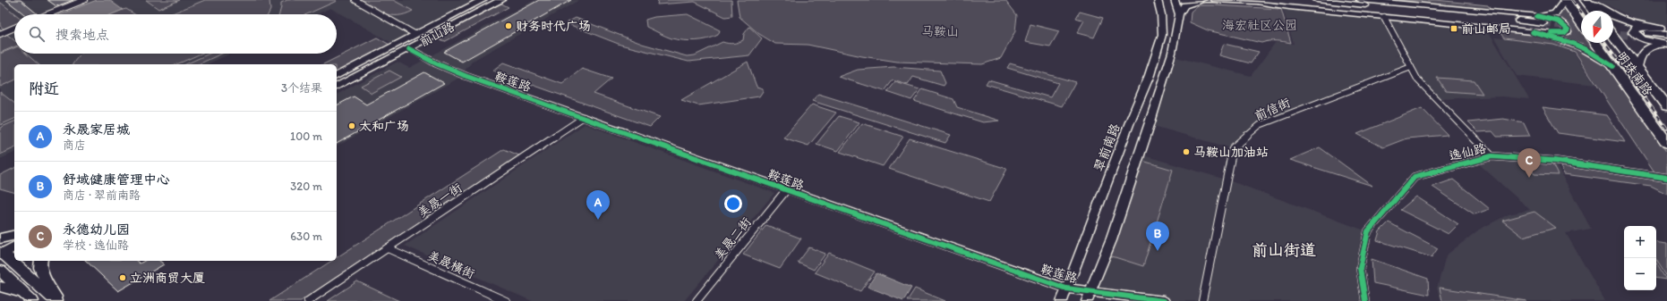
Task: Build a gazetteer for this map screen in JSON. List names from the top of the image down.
{
  "streets": {
    "highway": ["明珠南路"],
    "main road": ["前山路", "鞍莲路", "翠前南路"],
    "street": [
      "前信街",
      "逸仙路",
      "美晟一街",
      "美晟二街",
      "美晟橫街"
    ]
  },
  "crossings": [
    ["前山路", "鞍莲路"],
    ["鞍莲路", "翠前南路"],
    ["鞍莲路", "美晟一街"],
    ["鞍莲路", "美晟二街"],
    ["美晟一街", "美晟橫街"]
  ],
  "districts": ["前山街道"],
  "parks": ["海宏社区公园", "马鞍山"],
  "places": {
    "other": [
      "财务时代广场",
      "太和广场",
      "马鞍山加油站",
      "立洲商贸大厦"
    ],
    "transit": ["前山邮局"]
  },
  "north": "bottom",
  "page": {
    "search": "搜索地点",
    "heading": ["附近", "3个结果"],
    "list": [
      {
        "mark": "A",
        "name": "永晟家居城",
        "note": "商店",
        "value": "100 m"
      },
      {
        "mark": "B",
        "name": "舒域健康管理中心",
        "note": "商店 · 翠前南路",
        "value": "320 m"
      },
      {
        "mark": "C",
        "name": "永德幼儿园",
        "note": "学校 · 逸仙路",
        "value": "630 m"
      }
    ],
    "pins": ["C", "A", "B"],
    "map_buttons": ["+", "−"]
  }
}
